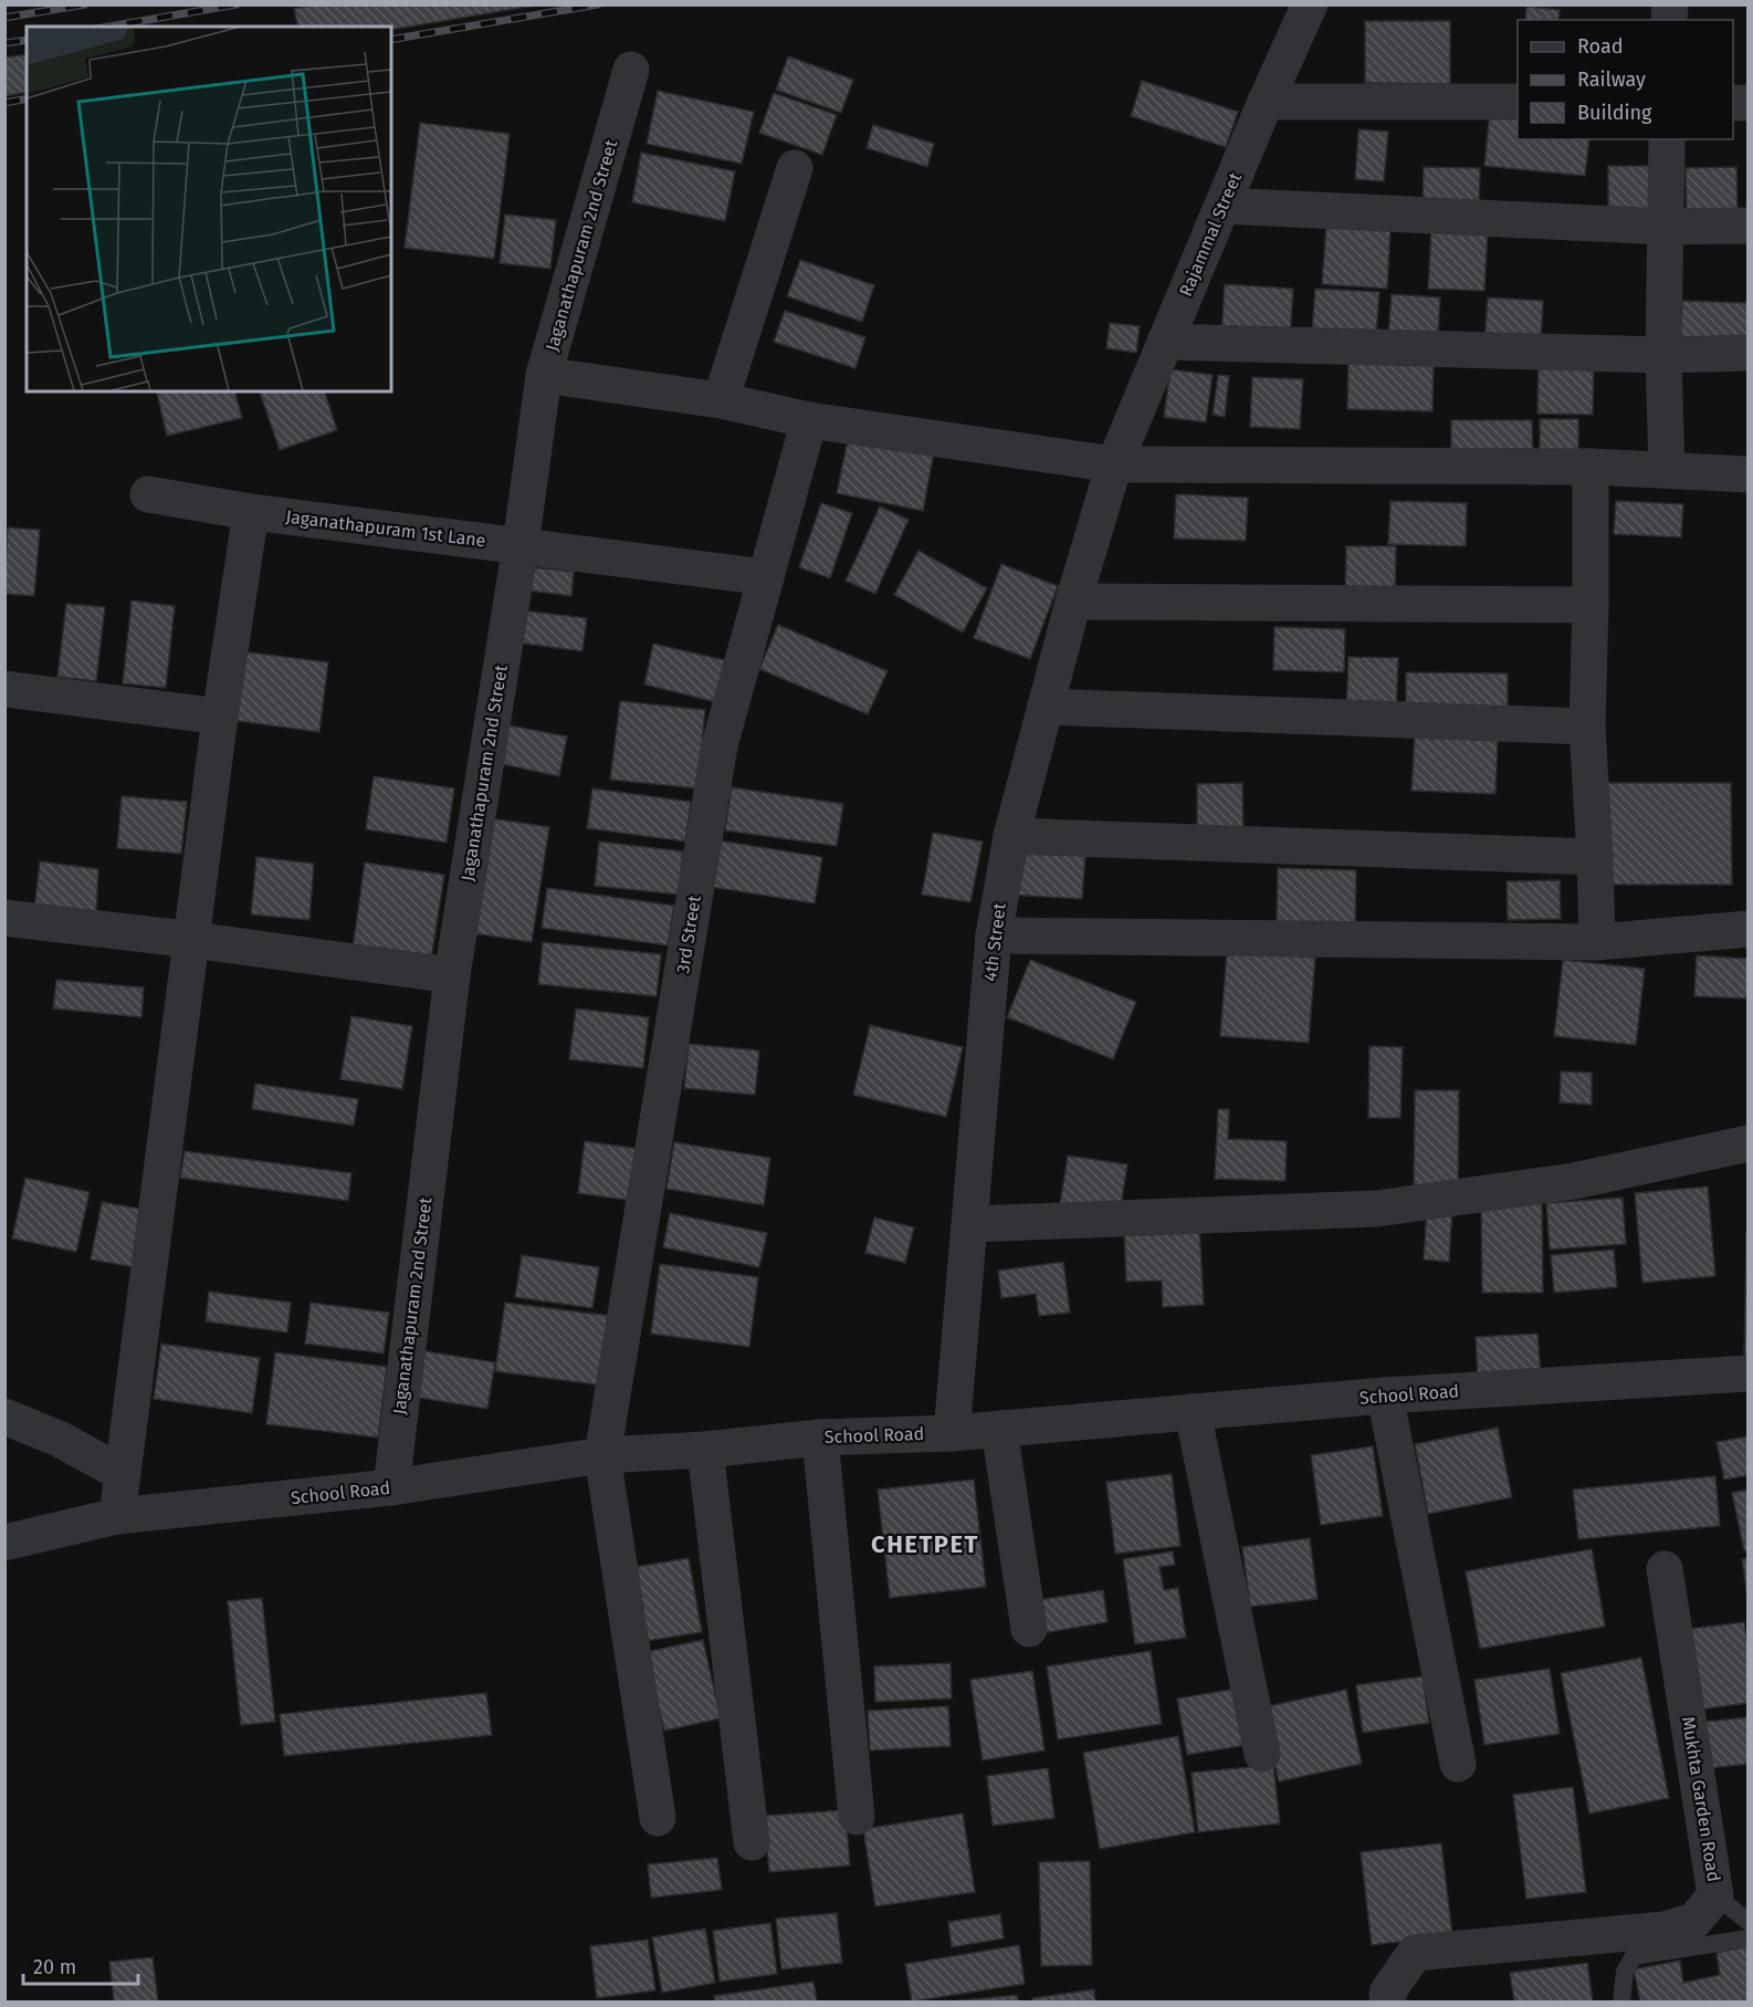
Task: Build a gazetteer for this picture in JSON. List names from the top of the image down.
{
  "streets": {
    "street": [
      "Rajammal Street",
      "Jaganathapuram 2nd Street",
      "Jaganathapuram 1st Lane",
      "3rd Street",
      "4th Street",
      "School Road",
      "Mukhta Garden Road"
    ]
  },
  "crossings": [
    ["Rajammal Street", "4th Street"],
    ["Jaganathapuram 2nd Street", "Jaganathapuram 1st Lane"],
    ["Jaganathapuram 2nd Street", "School Road"],
    ["Jaganathapuram 1st Lane", "3rd Street"],
    ["3rd Street", "School Road"],
    ["4th Street", "School Road"]
  ],
  "districts": ["CHETPET"],
  "legend": ["Road", "Railway", "Building"],
  "scale_bar": "20 m"
}
